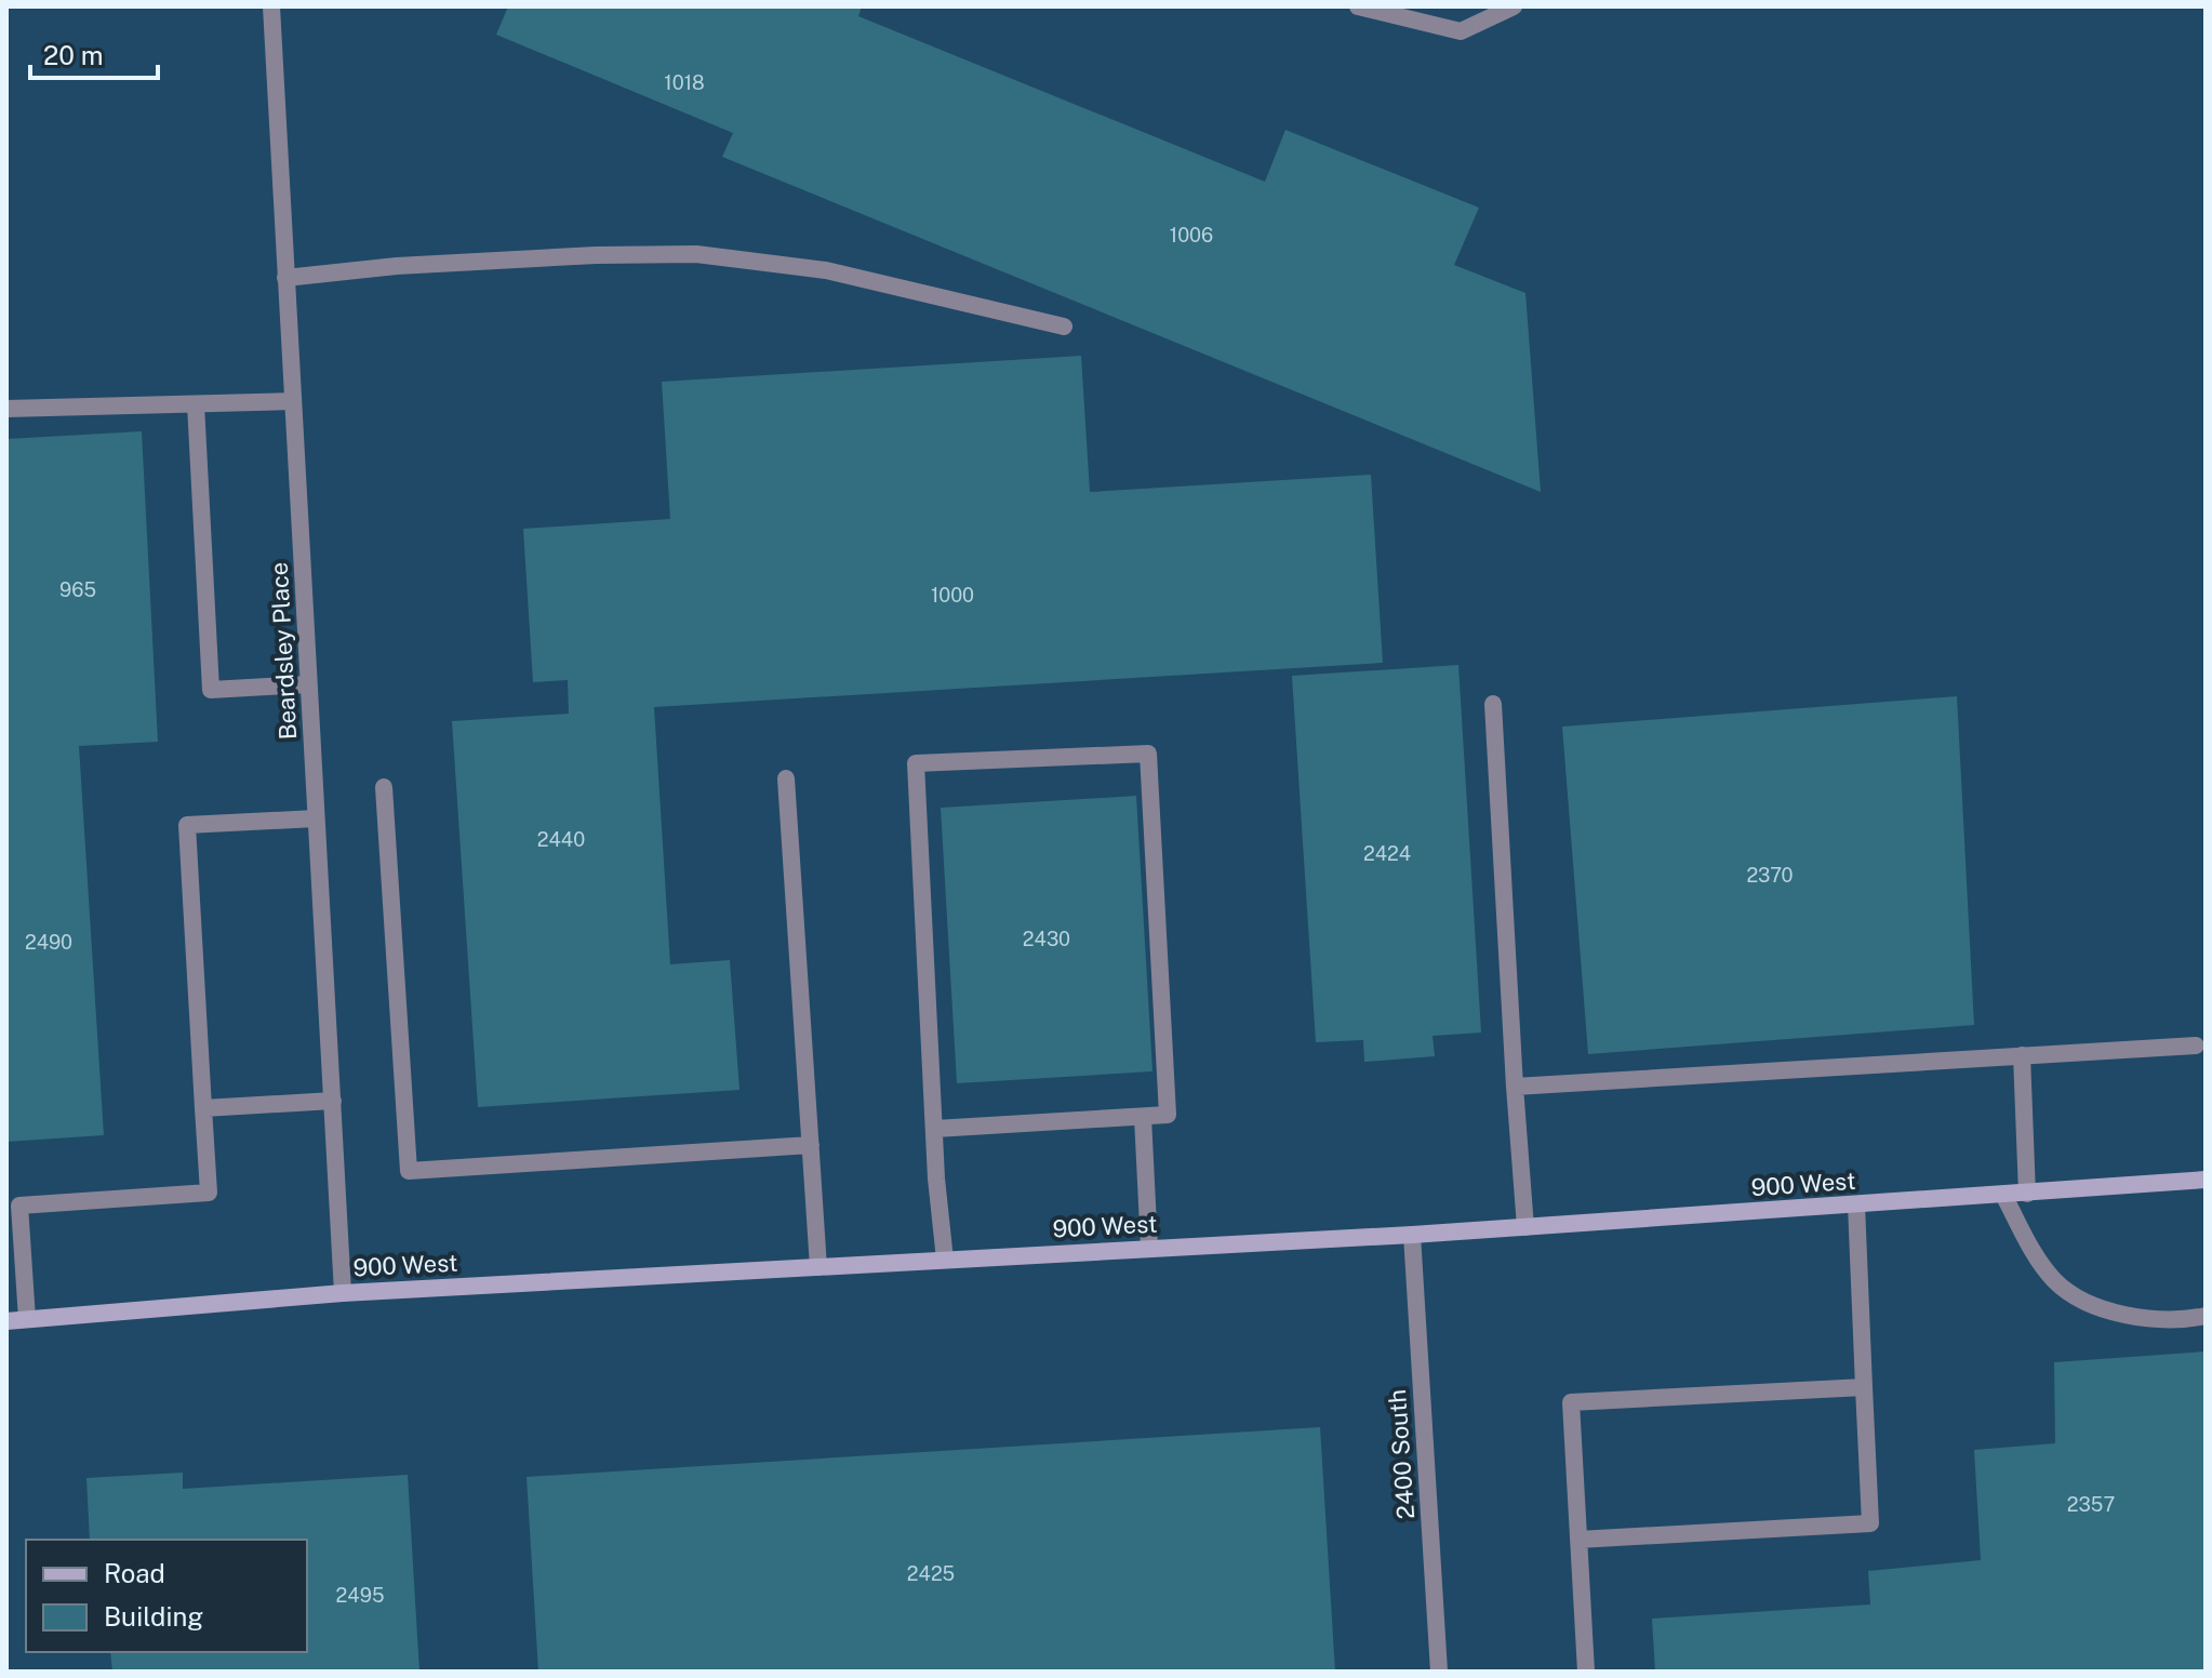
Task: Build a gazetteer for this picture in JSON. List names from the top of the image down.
{
  "streets": {
    "main road": ["900 West"],
    "street": ["Beardsley Place", "2400 South"]
  },
  "crossings": [
    ["Beardsley Place", "900 West"],
    ["900 West", "2400 South"]
  ],
  "house_numbers": [
    "1018",
    "1006",
    "965",
    "1000",
    "2440",
    "2424",
    "2370",
    "2430",
    "2490",
    "2357",
    "2425",
    "2495"
  ],
  "legend": ["Road", "Building"],
  "scale_bar": "20 m"
}
